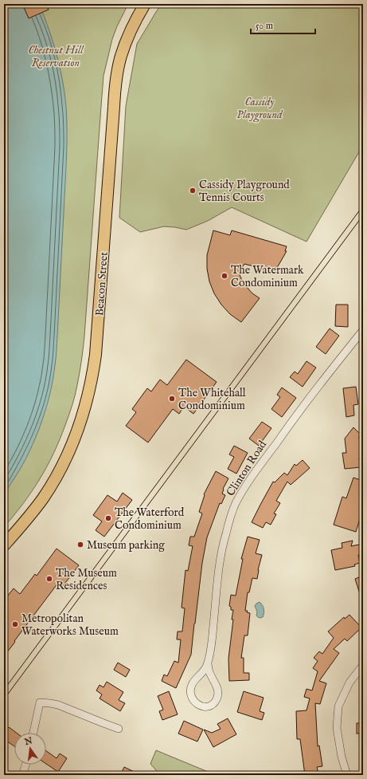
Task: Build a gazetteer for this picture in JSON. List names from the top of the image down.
{
  "streets": {
    "main road": ["Beacon Street"],
    "street": ["Clinton Road"]
  },
  "parks": ["Chestnut Hill Reservation", "Cassidy Playground"],
  "places": [
    "Cassidy Playground Tennis Courts",
    "The Watermark Condominium",
    "The Whitehall Condominium",
    "The Waterford Condominium",
    "Museum parking",
    "The Museum Residences",
    "Metropolitan Waterworks Museum"
  ],
  "scale_bar": "50 m",
  "north": "top"
}
